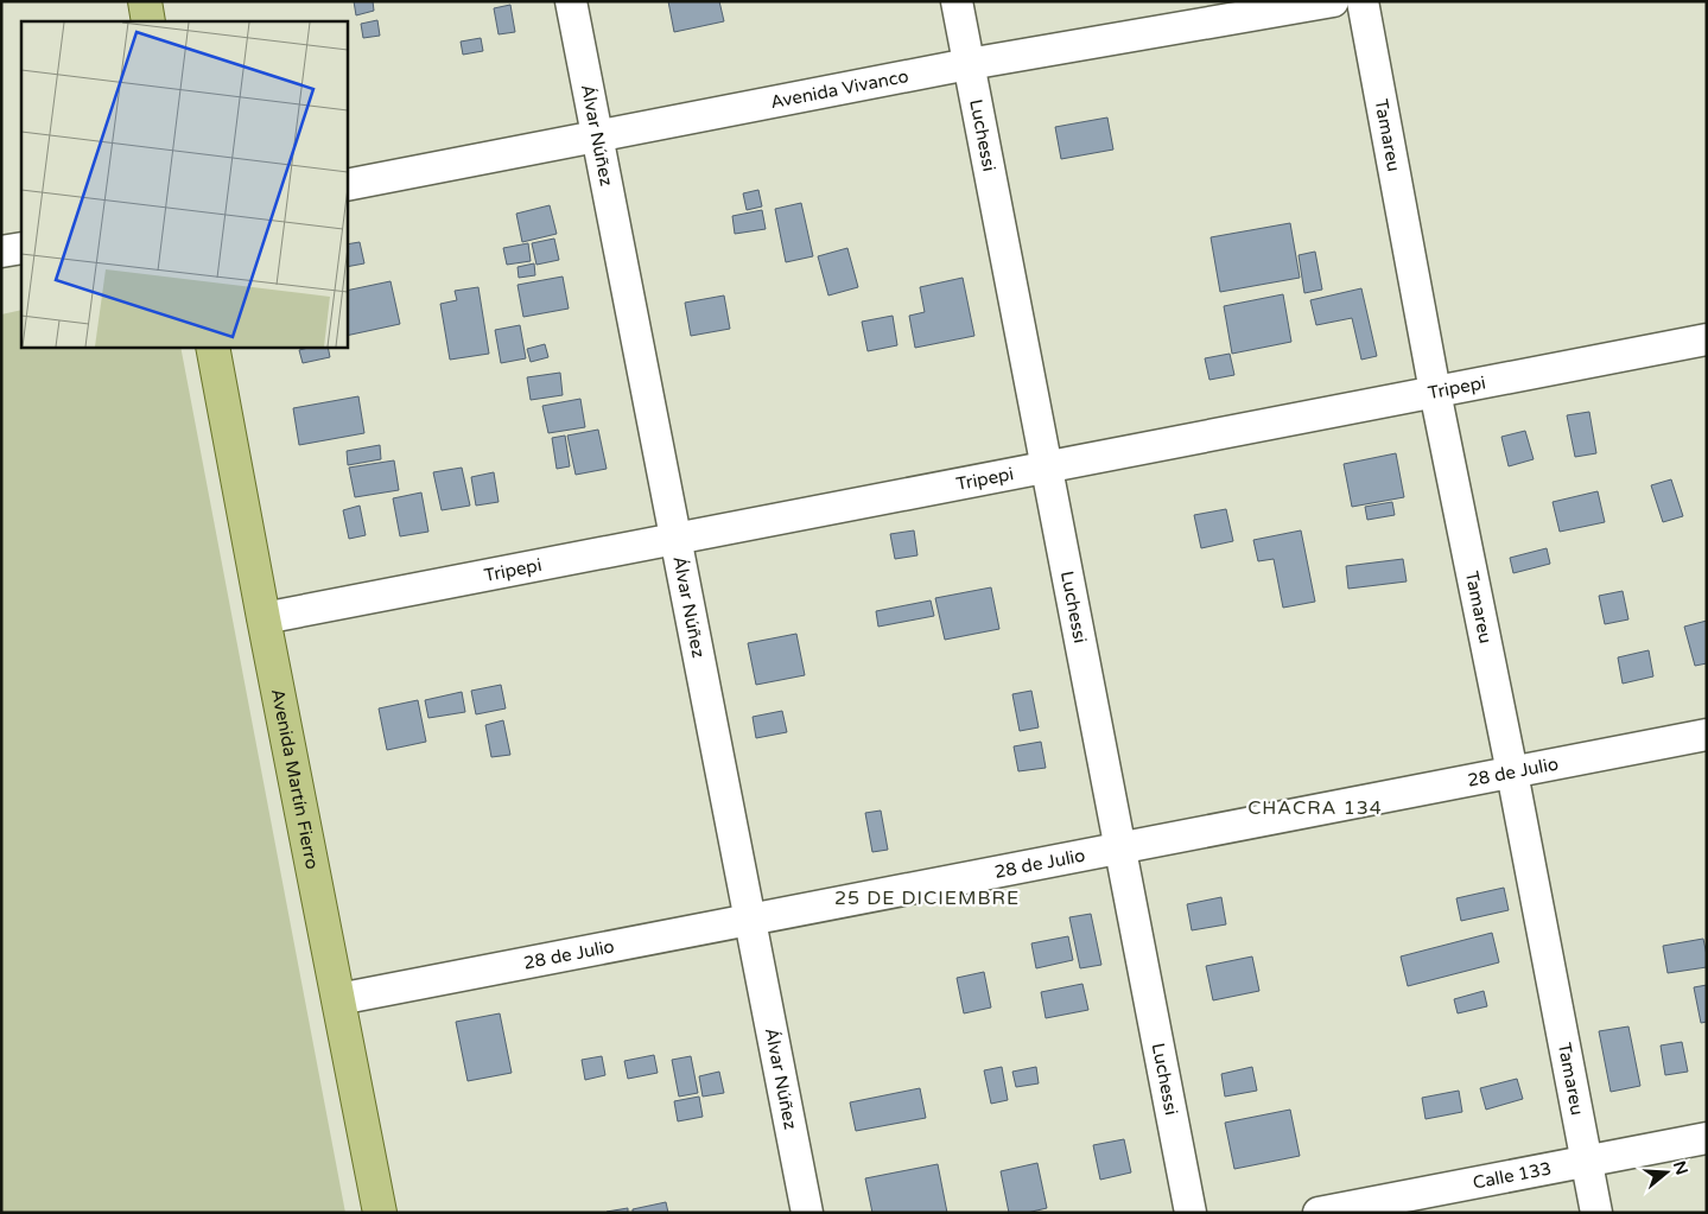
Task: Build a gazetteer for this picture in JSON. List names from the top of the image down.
{
  "streets": {
    "main road": ["Avenida Martín Fierro"],
    "street": [
      "Avenida Vivanco",
      "Álvar Núñez",
      "Luchessi",
      "Tamareu",
      "Tripepi",
      "28 de Julio",
      "Calle 133"
    ]
  },
  "crossings": [
    ["Avenida Vivanco", "Álvar Núñez"],
    ["Avenida Vivanco", "Luchessi"],
    ["Álvar Núñez", "Tripepi"],
    ["Álvar Núñez", "28 de Julio"],
    ["Luchessi", "Tripepi"],
    ["Luchessi", "28 de Julio"],
    ["Tamareu", "Tripepi"],
    ["Tamareu", "28 de Julio"],
    ["Tamareu", "Calle 133"],
    ["Tripepi", "Avenida Martín Fierro"],
    ["28 de Julio", "Avenida Martín Fierro"]
  ],
  "districts": ["CHACRA 134", "25 DE DICIEMBRE"],
  "north": "right"
}
